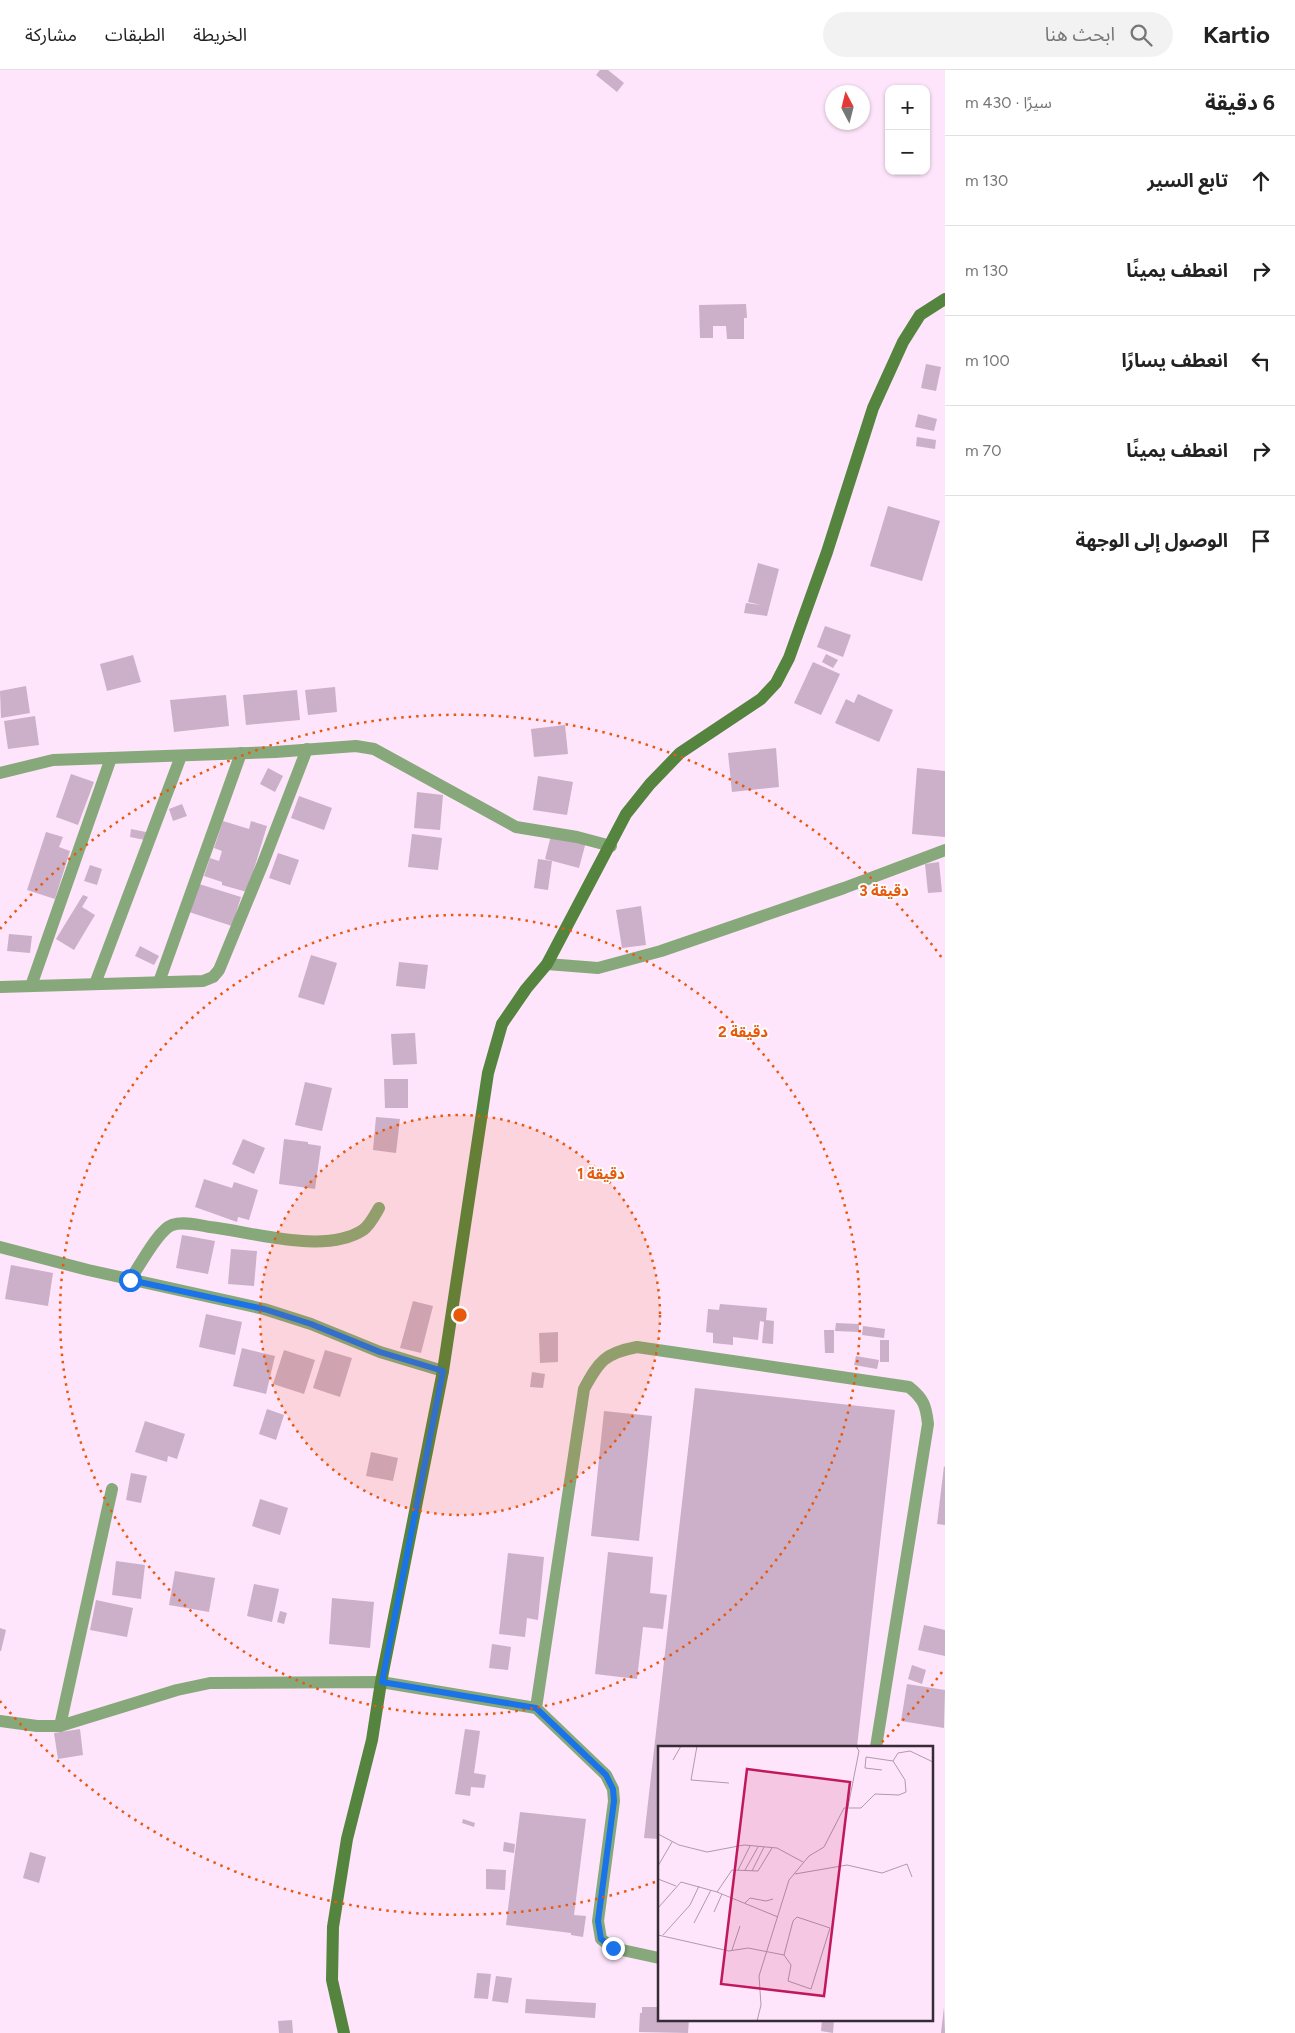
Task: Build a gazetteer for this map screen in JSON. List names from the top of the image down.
{
  "north": "top",
  "page": {
    "header": "Kartio",
    "search": "ابحث هنا",
    "nav": ["الخريطة", "الطبقات", "مشاركة"],
    "heading": ["6 دقيقة", "سيرًا · 430 m"],
    "map_buttons": ["+", "−"],
    "list": [
      ["تابع السير", "130 m"],
      ["انعطف يمينًا", "130 m"],
      ["انعطف يسارًا", "100 m"],
      ["انعطف يمينًا", "70 m"],
      "الوصول إلى الوجهة"
    ]
  },
  "rings": ["3 دقيقة", "2 دقيقة", "1 دقيقة"]
}
